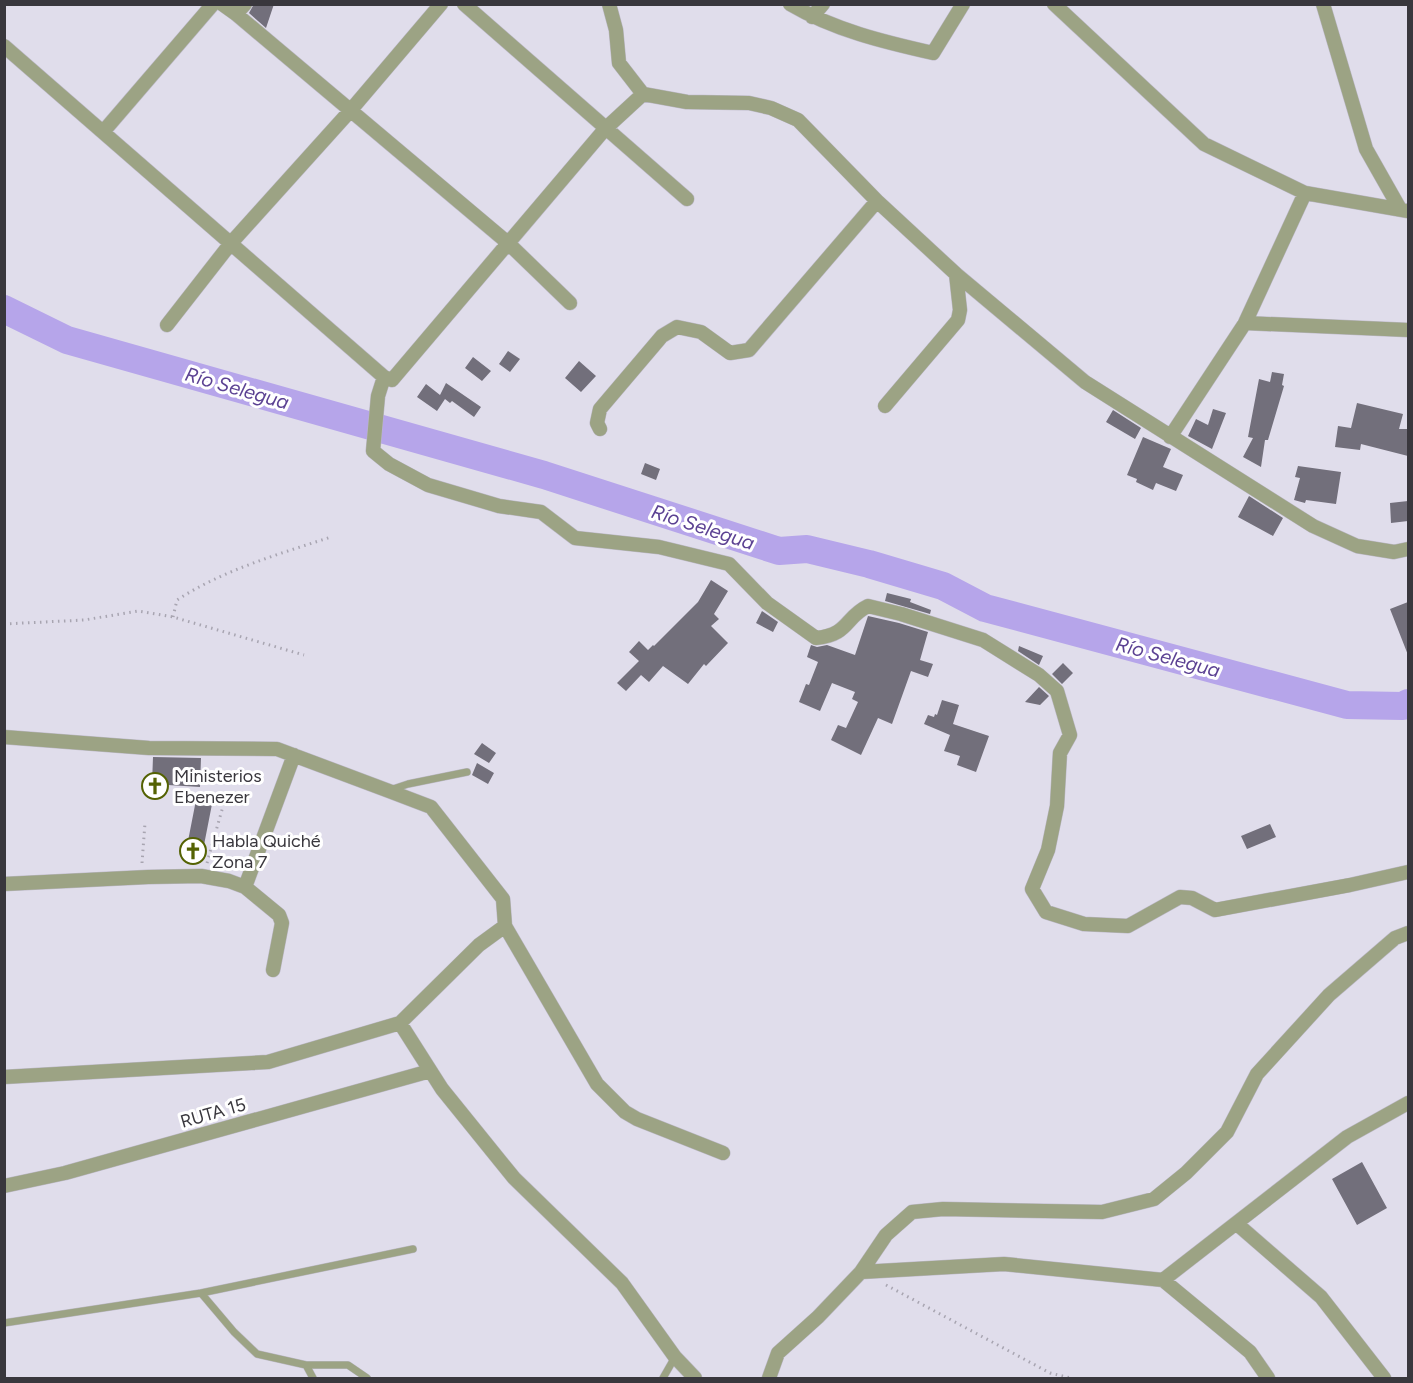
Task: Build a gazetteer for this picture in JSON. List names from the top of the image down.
{
  "streets": {
    "street": ["RUTA 15"]
  },
  "water": ["Río Selegua"],
  "places": {
    "church": ["Ministerios Ebenezer", "Habla Quiché Zona 7"]
  }
}
